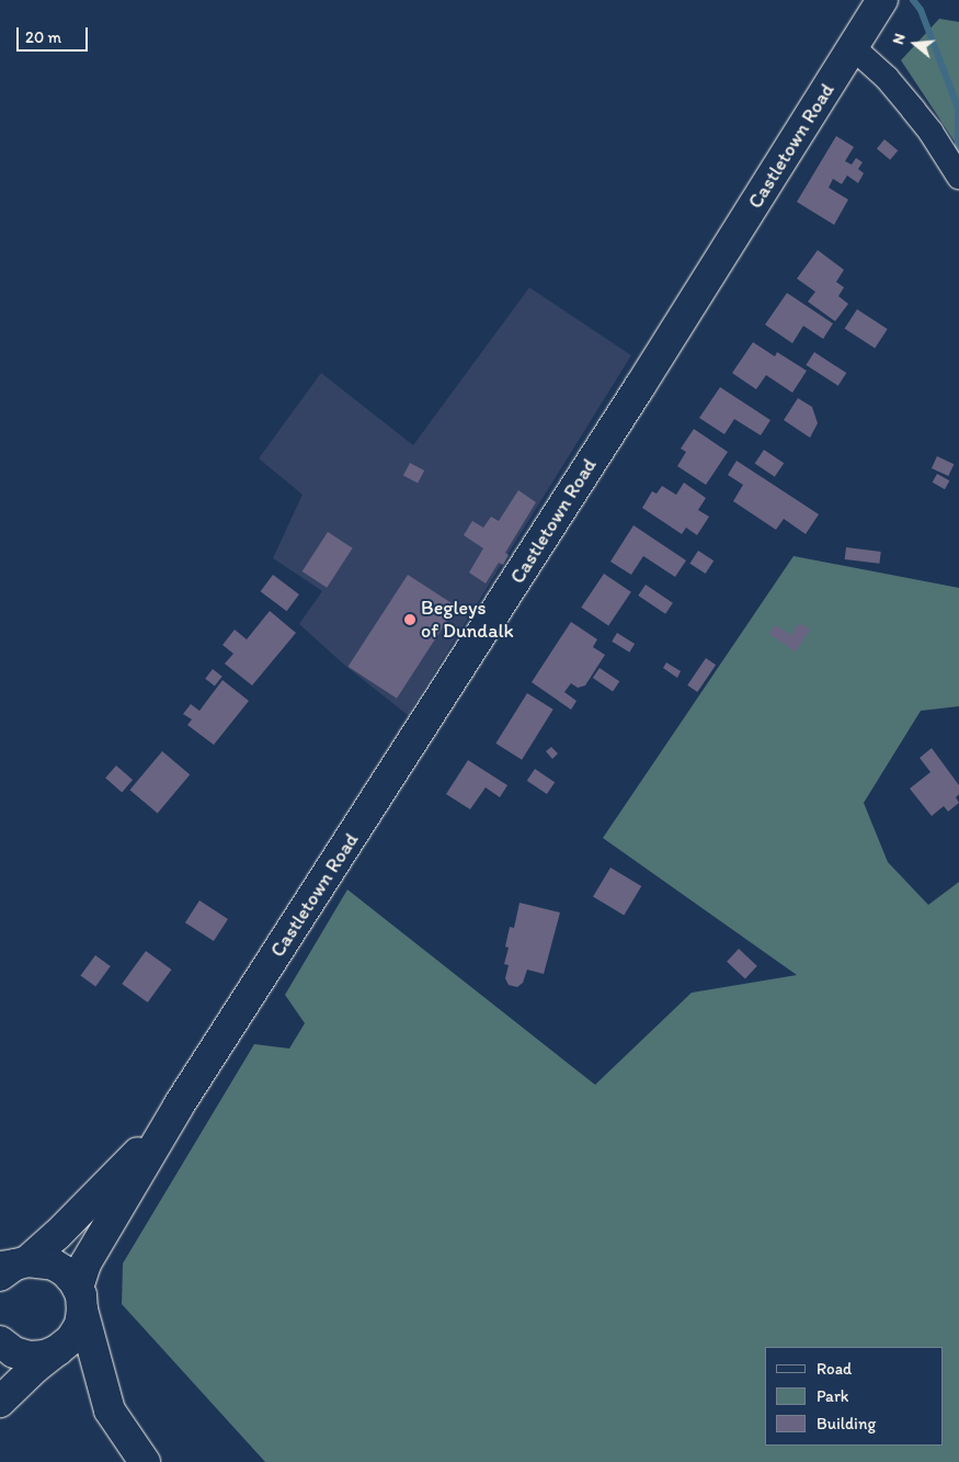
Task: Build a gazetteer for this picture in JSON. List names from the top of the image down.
{
  "streets": {
    "main road": ["Castletown Road"]
  },
  "places": ["Begleys of Dundalk"],
  "legend": ["Road", "Park", "Building"],
  "scale_bar": "20 m",
  "north": "left"
}
